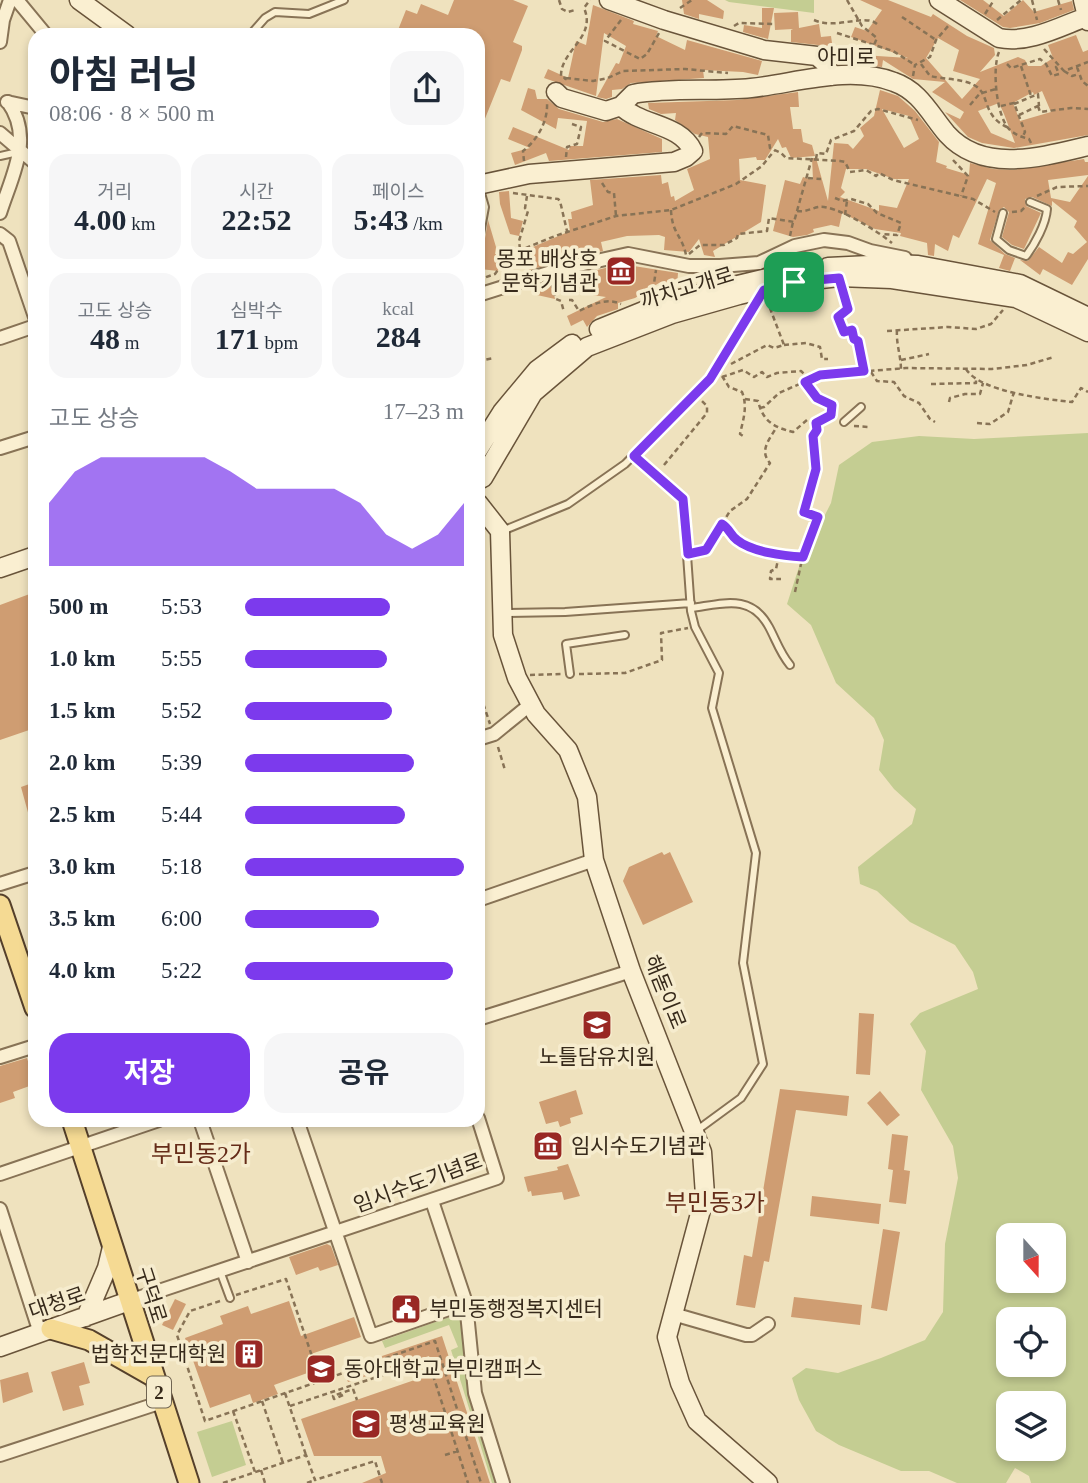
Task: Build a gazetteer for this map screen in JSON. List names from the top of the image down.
{
  "streets": {
    "main road": ["구덕로", "2"],
    "street": [
      "아미로",
      "까치고개로",
      "해돋이로",
      "임시수도기념로",
      "대청로"
    ]
  },
  "crossings": [
    ["구덕로", "대청로"]
  ],
  "districts": ["부민동2가", "부민동3가"],
  "places": {
    "museum": ["몽포 배상호 문학기념관", "임시수도기념관"],
    "school or university": ["노틀담유치원", "동아대학교 부민캠퍼스", "평생교육원"],
    "public building": ["부민동행정복지센터"],
    "building": ["법학전문대학원"]
  },
  "north": "bottom",
  "page": {
    "heading": ["아침 러닝", "08:06 · 8 × 500 m"],
    "stats": [
      ["거리", "4.00 km"],
      ["시간", "22:52"],
      ["페이스", "5:43 /km"],
      ["고도 상승", "48 m"],
      ["심박수", "171 bpm"],
      ["kcal", "284"]
    ],
    "chart": ["고도 상승", "17–23 m"],
    "list": [
      {
        "name": "500 m",
        "note": "5:53"
      },
      {
        "name": "1.0 km",
        "note": "5:55"
      },
      {
        "name": "1.5 km",
        "note": "5:52"
      },
      {
        "name": "2.0 km",
        "note": "5:39"
      },
      {
        "name": "2.5 km",
        "note": "5:44"
      },
      {
        "name": "3.0 km",
        "note": "5:18"
      },
      {
        "name": "3.5 km",
        "note": "6:00"
      },
      {
        "name": "4.0 km",
        "note": "5:22"
      }
    ],
    "buttons": ["저장", "공유"]
  }
}
